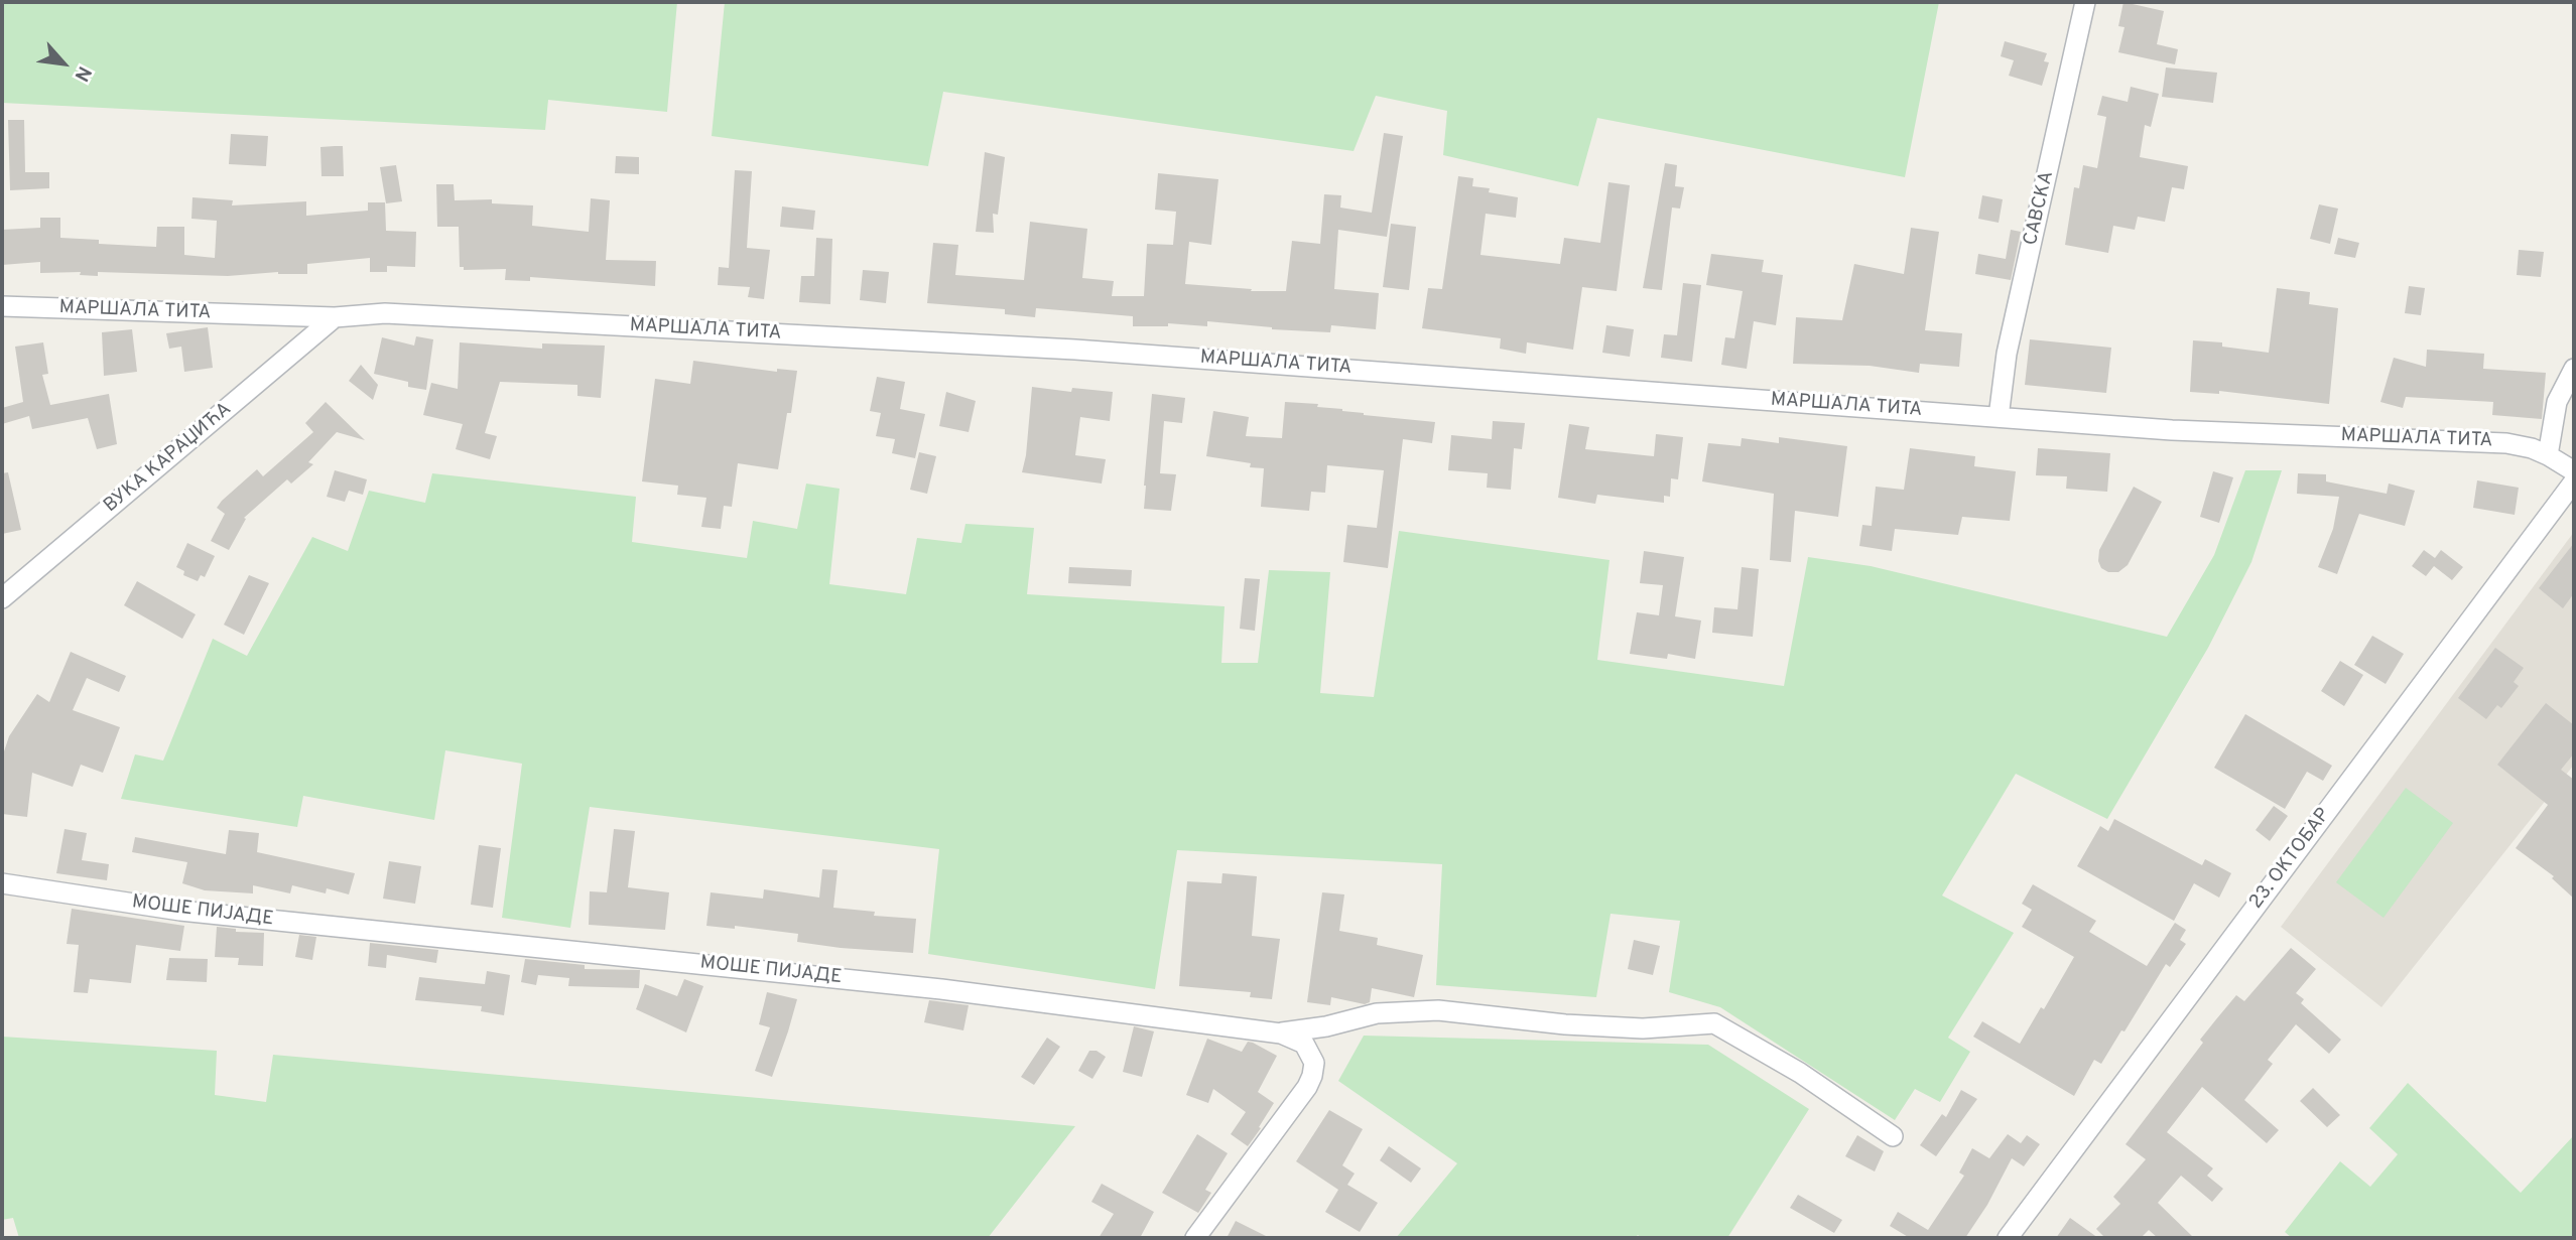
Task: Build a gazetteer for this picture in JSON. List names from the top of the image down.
{
  "streets": {
    "street": [
      "САВСКА",
      "МАРШАЛА ТИТА",
      "ВУКА КАРАЏИЋА",
      "23. ОКТОБАР",
      "МОШЕ ПИЈАДЕ"
    ]
  },
  "crossings": [
    ["САВСКА", "МАРШАЛА ТИТА"],
    ["МАРШАЛА ТИТА", "ВУКА КАРАЏИЋА"]
  ],
  "north": "bottom right"
}
